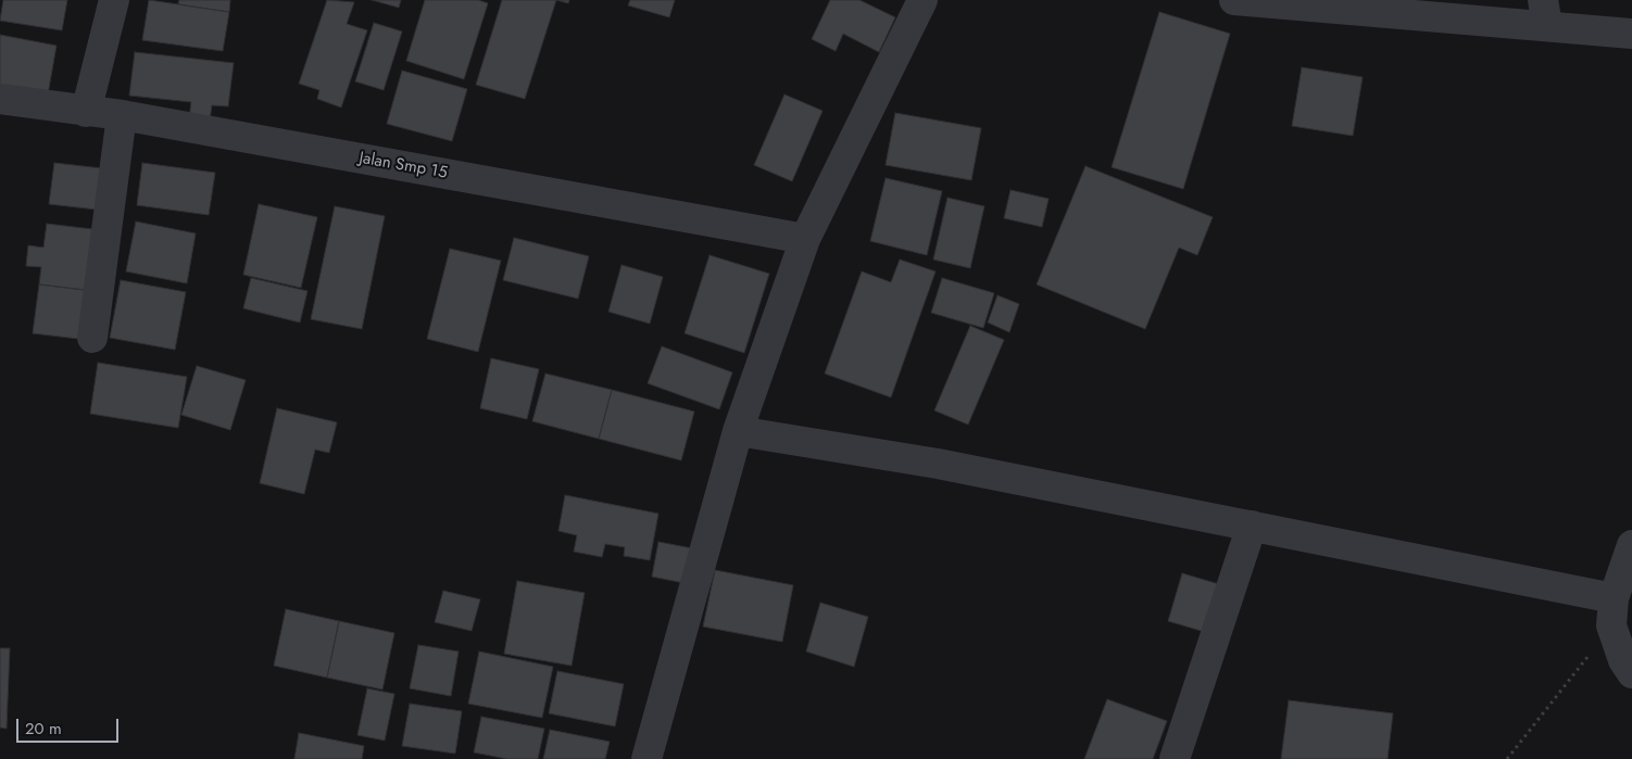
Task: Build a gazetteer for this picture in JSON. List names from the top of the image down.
{
  "streets": {
    "street": ["Jalan Smp 15"]
  },
  "scale_bar": "20 m"
}
